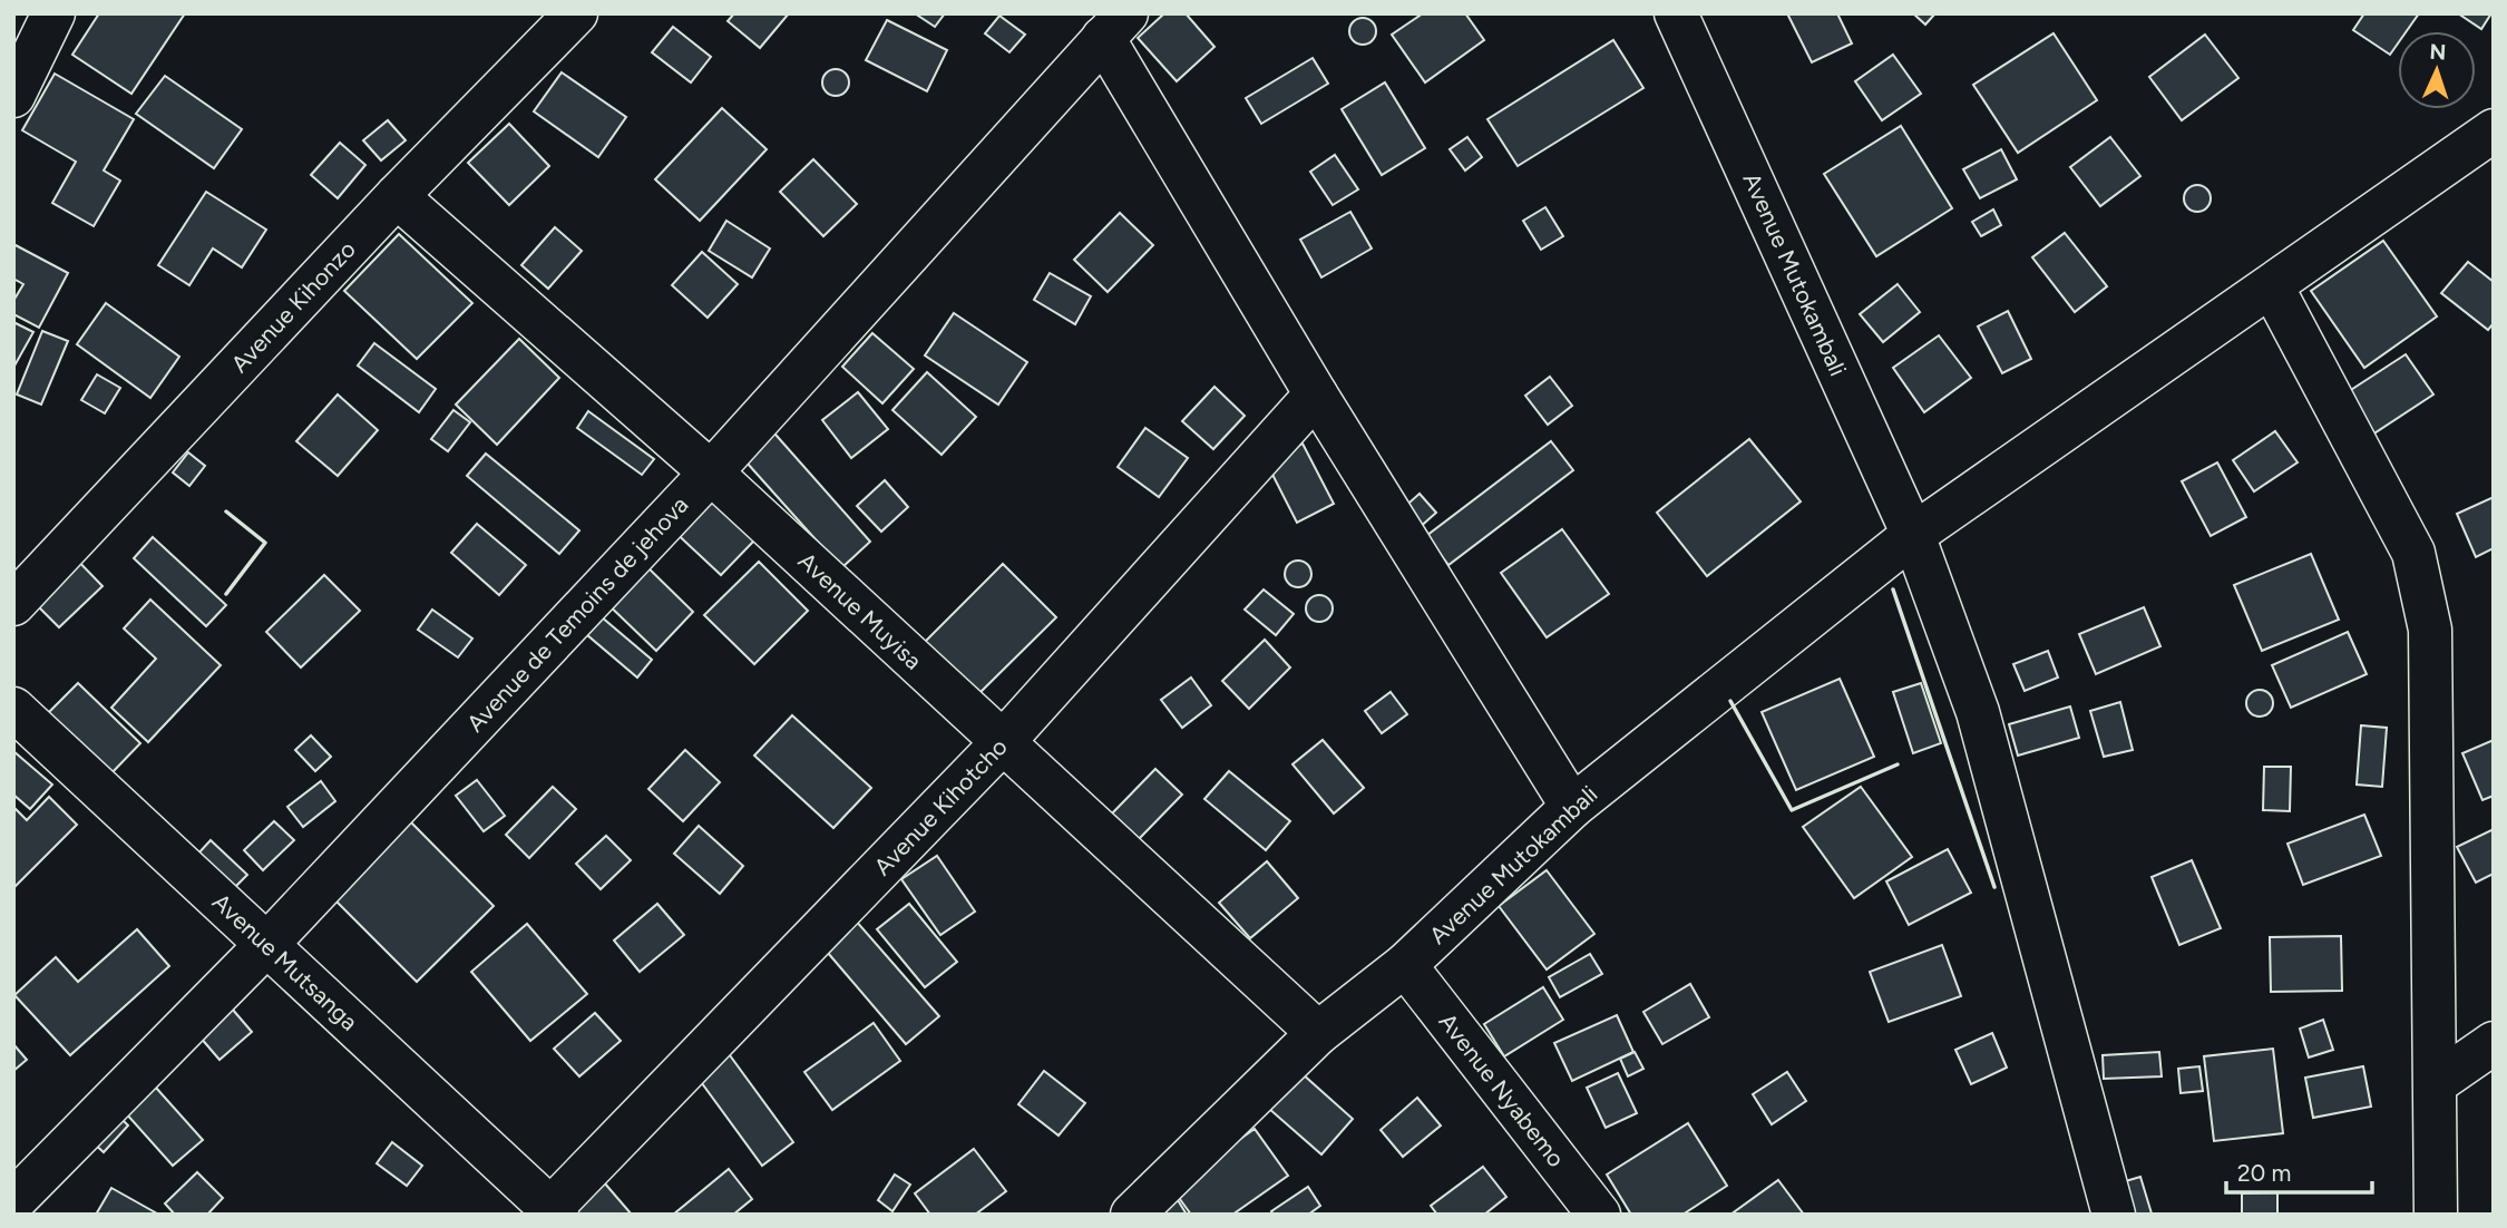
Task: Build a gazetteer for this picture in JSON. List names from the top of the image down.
{
  "streets": {
    "street": [
      "Avenue Mutokambali",
      "Avenue Kihonzo",
      "Avenue Muyisa",
      "Avenue de Temoins de jehova",
      "Avenue Kihotcho",
      "Avenue Mutsanga",
      "Avenue Nyabemo"
    ]
  },
  "crossings": [
    ["Avenue Mutokambali", "Avenue Muyisa"],
    ["Avenue Mutokambali", "Avenue Nyabemo"],
    ["Avenue Kihonzo", "Avenue Muyisa"],
    ["Avenue Muyisa", "Avenue de Temoins de jehova"],
    ["Avenue Muyisa", "Avenue Kihotcho"],
    ["Avenue de Temoins de jehova", "Avenue Mutsanga"],
    ["Avenue Kihotcho", "Avenue Mutsanga"]
  ],
  "scale_bar": "20 m",
  "north": "top"
}
